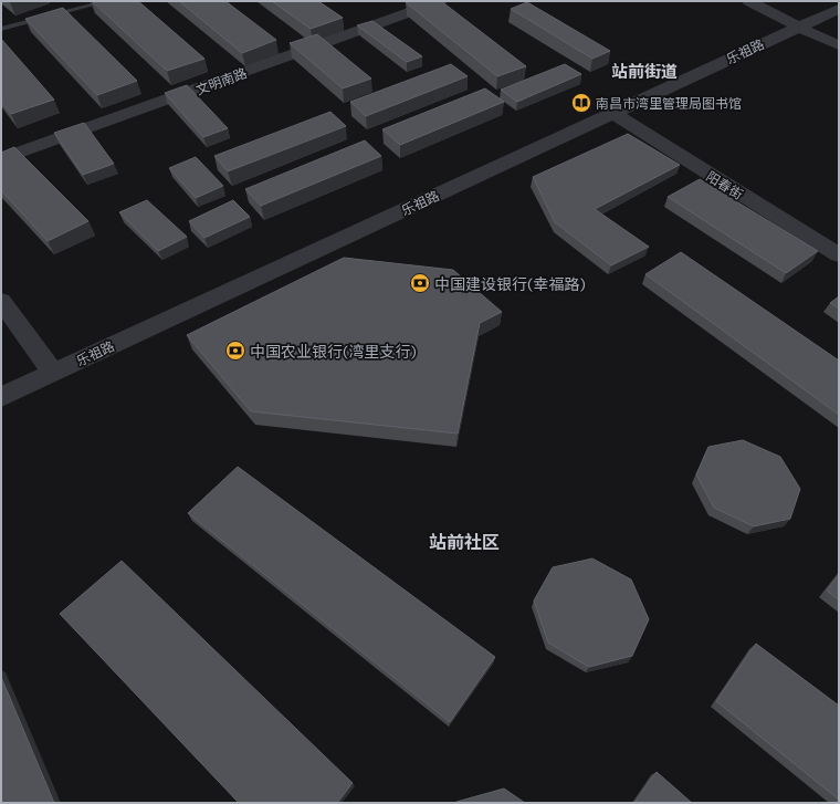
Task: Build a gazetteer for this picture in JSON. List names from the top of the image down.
{
  "streets": {
    "street": ["乐祖路", "文明南路", "阳春街"]
  },
  "crossings": [
    ["乐祖路", "阳春街"]
  ],
  "districts": ["站前街道", "站前社区"],
  "places": {
    "library": ["南昌市湾里管理局图书馆"],
    "bank": ["中国建设银行(幸福路)", "中国农业银行(湾里支行)"]
  }
}
